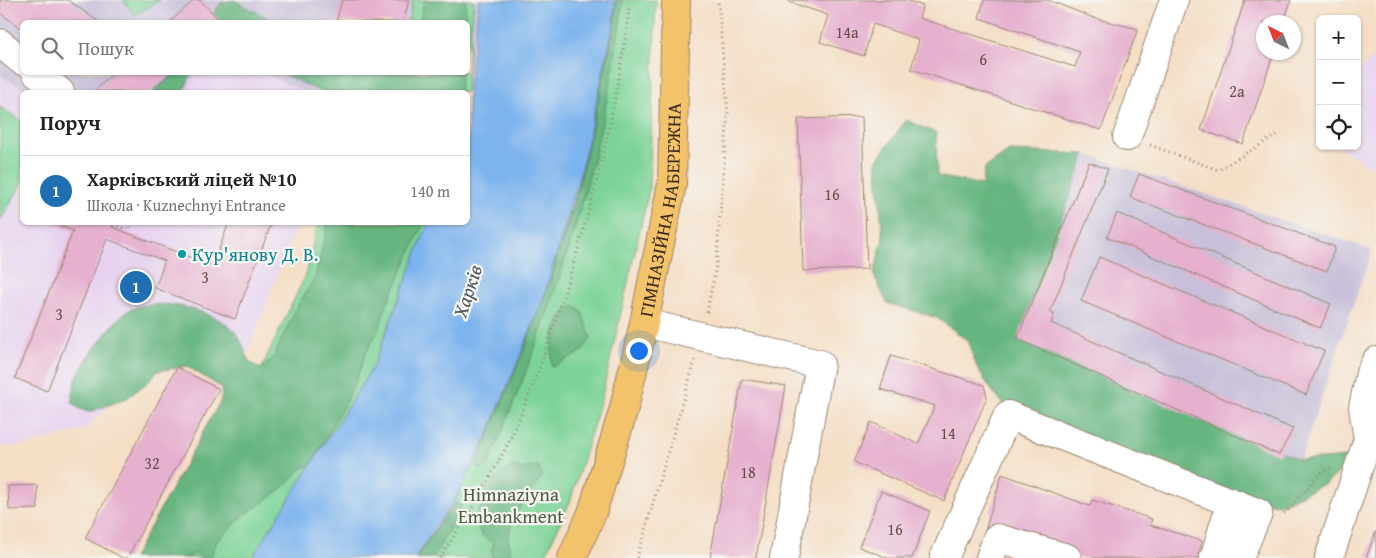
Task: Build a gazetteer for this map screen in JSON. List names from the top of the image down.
{
  "streets": {
    "main road": ["ГІМНАЗІЙНА НАБЕРЕЖНА"]
  },
  "water": ["Харків"],
  "parks": ["Himnaziyna Embankment"],
  "places": ["Кур'янову Д. В."],
  "house_numbers": [
    "14а",
    "6",
    "2а",
    "16",
    "3",
    "3",
    "14",
    "32",
    "18",
    "16"
  ],
  "north": "top left",
  "page": {
    "map_buttons": ["+", "−"],
    "search": "Пошук",
    "heading": "Поруч",
    "list": [
      {
        "mark": "1",
        "name": "Харківський ліцей №10",
        "note": "Школа · Kuznechnyi Entrance",
        "value": "140 m"
      }
    ],
    "pins": "1"
  }
}
